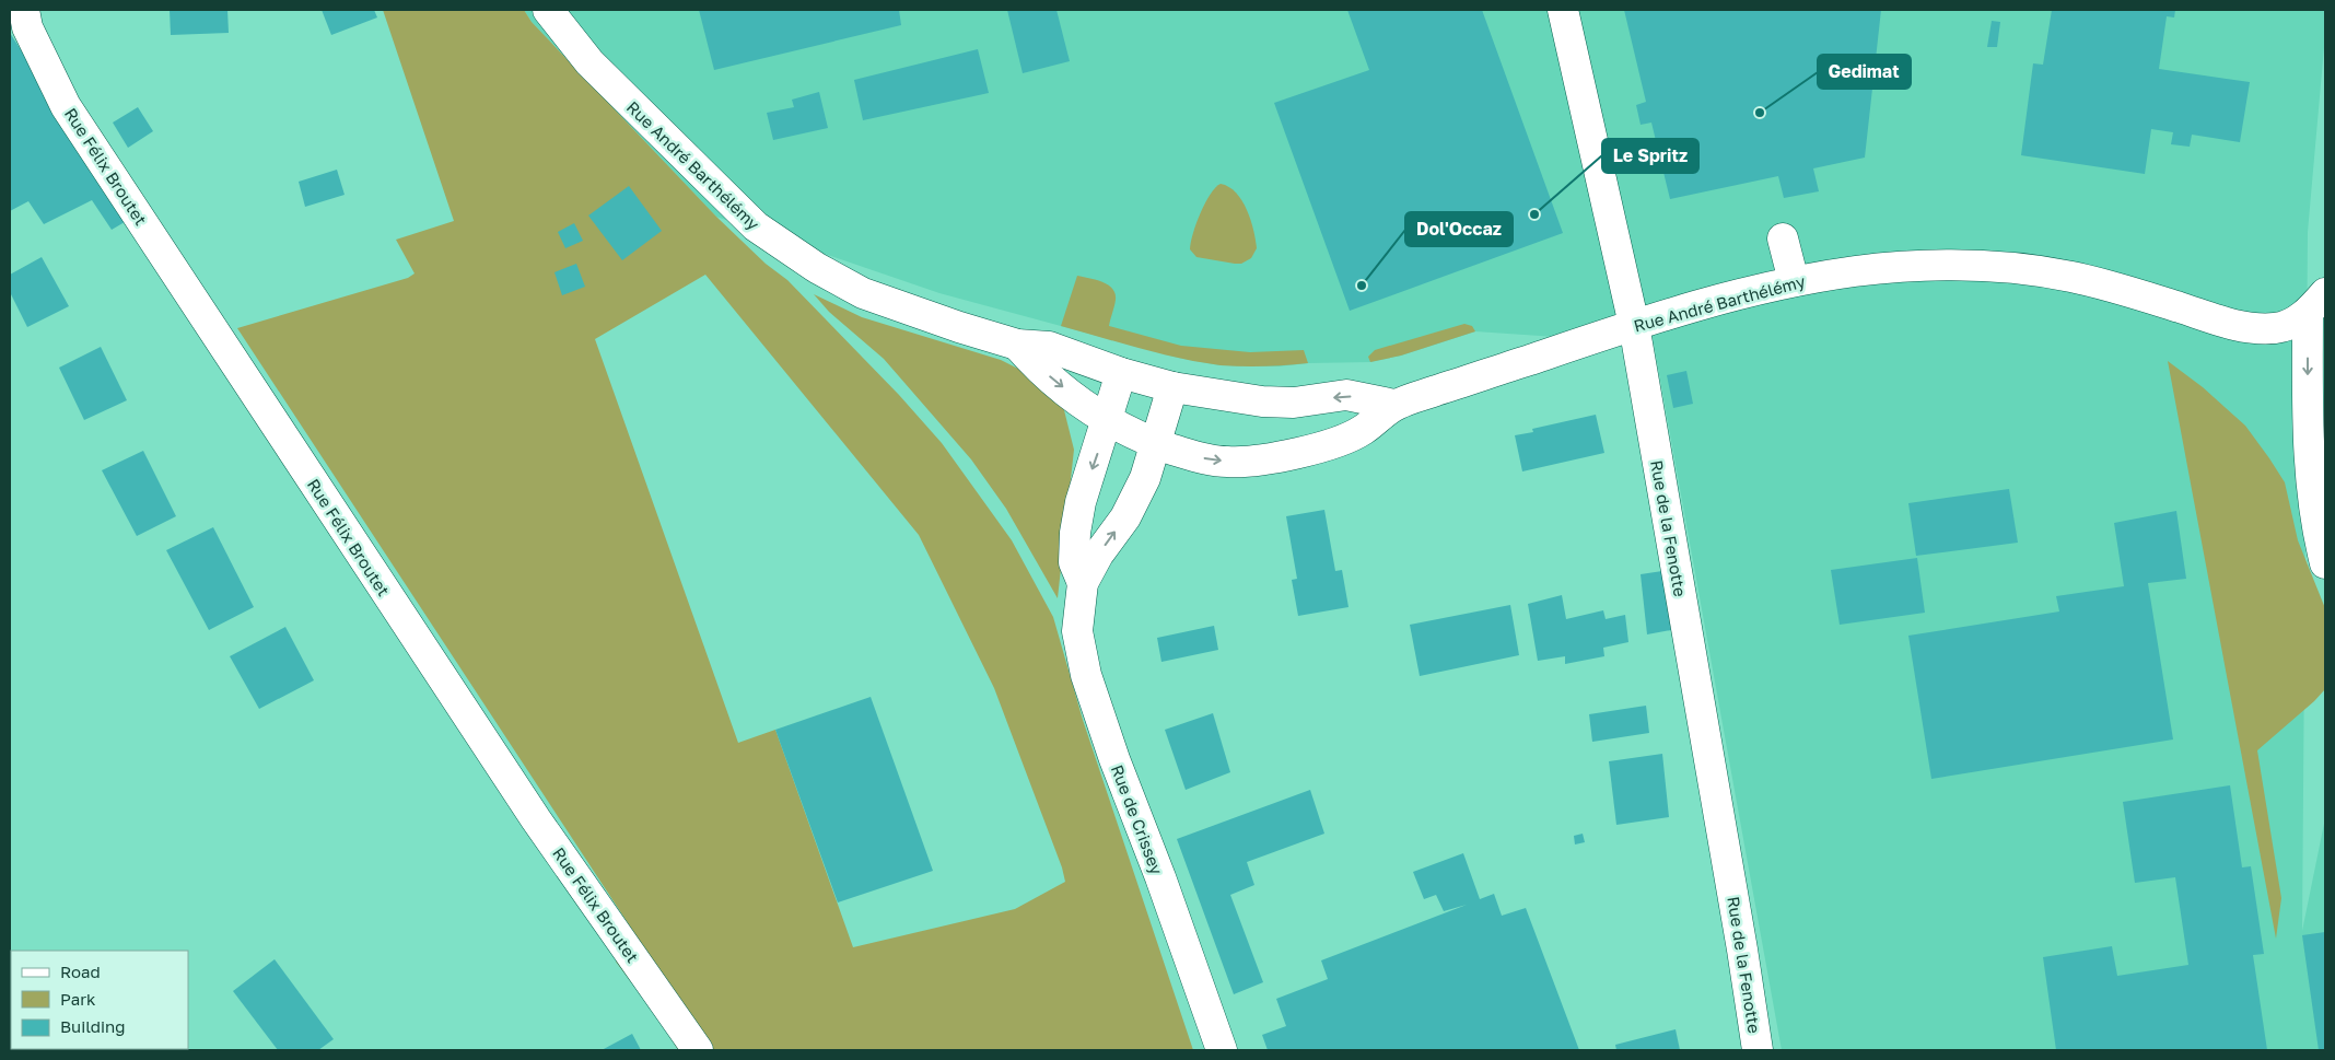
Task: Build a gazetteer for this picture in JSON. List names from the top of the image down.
{
  "streets": {
    "street": [
      "Rue André Barthélémy",
      "Rue Félix Broutet",
      "Rue de la Fenotte",
      "Rue de Crissey"
    ]
  },
  "crossings": [
    ["Rue André Barthélémy", "Rue de la Fenotte"],
    ["Rue André Barthélémy", "Rue de Crissey"]
  ],
  "places": ["Gedimat", "Le Spritz", "Dol'Occaz"],
  "legend": ["Road", "Park", "Building"]
}
